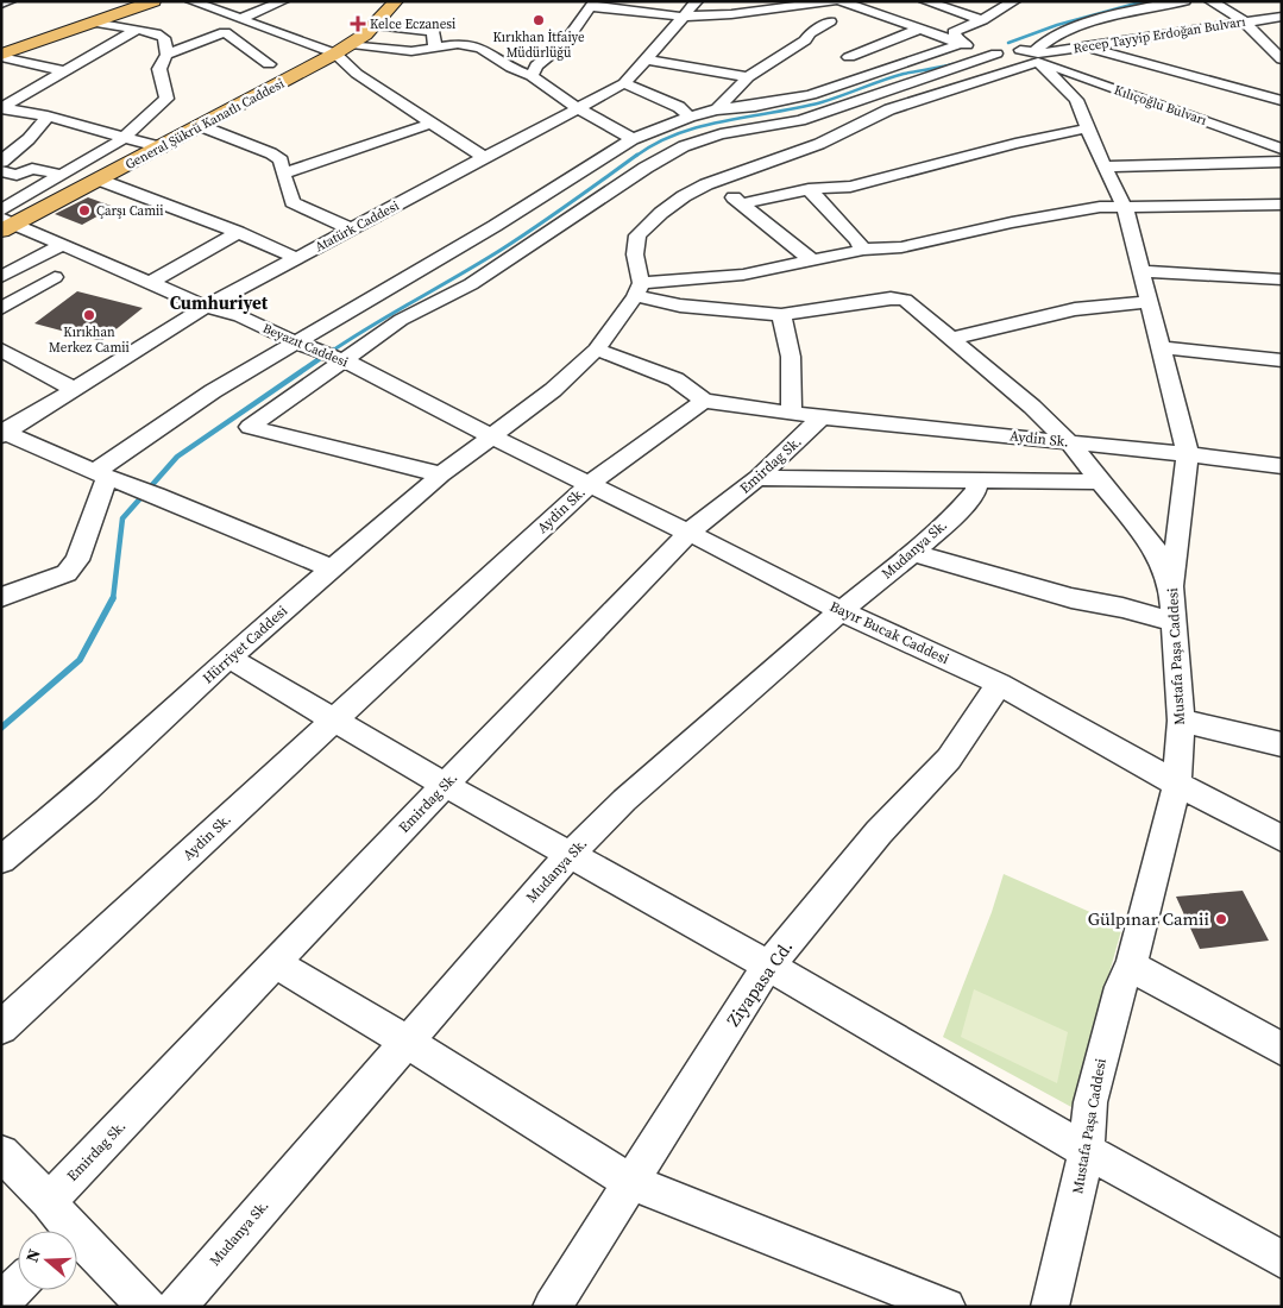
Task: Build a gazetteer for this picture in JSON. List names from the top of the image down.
{
  "streets": {
    "main road": ["General Şükrü Kanatlı Caddesi"],
    "street": [
      "Recep Tayyip Erdoğan Bulvarı",
      "Kılıçoğlu Bulvarı",
      "Atatürk Caddesi",
      "Beyazıt Caddesi",
      "Aydin Sk.",
      "Emirdag Sk.",
      "Mudanya Sk.",
      "Bayır Bucak Caddesi",
      "Hürriyet Caddesi",
      "Mustafa Paşa Caddesi",
      "Ziyapasa Cd."
    ]
  },
  "crossings": [
    ["Recep Tayyip Erdoğan Bulvarı", "Kılıçoğlu Bulvarı"],
    ["Recep Tayyip Erdoğan Bulvarı", "Mustafa Paşa Caddesi"],
    ["Kılıçoğlu Bulvarı", "Mustafa Paşa Caddesi"],
    ["General Şükrü Kanatlı Caddesi", "Beyazıt Caddesi"],
    ["Atatürk Caddesi", "Beyazıt Caddesi"],
    ["Beyazıt Caddesi", "Bayır Bucak Caddesi"],
    ["Beyazıt Caddesi", "Hürriyet Caddesi"],
    ["Aydin Sk.", "Emirdag Sk."],
    ["Aydin Sk.", "Bayır Bucak Caddesi"],
    ["Aydin Sk.", "Mustafa Paşa Caddesi"],
    ["Emirdag Sk.", "Bayır Bucak Caddesi"],
    ["Mudanya Sk.", "Bayır Bucak Caddesi"],
    ["Bayır Bucak Caddesi", "Hürriyet Caddesi"],
    ["Bayır Bucak Caddesi", "Mustafa Paşa Caddesi"],
    ["Bayır Bucak Caddesi", "Ziyapasa Cd."]
  ],
  "districts": ["Cumhuriyet"],
  "places": {
    "other": [
      "Kırıkhan İtfaiye Müdürlüğü",
      "Çarşı Camii",
      "Kırıkhan Merkez Camii",
      "Gülpınar Camii"
    ],
    "health": ["Kelce Eczanesi"]
  },
  "north": "left"
}
